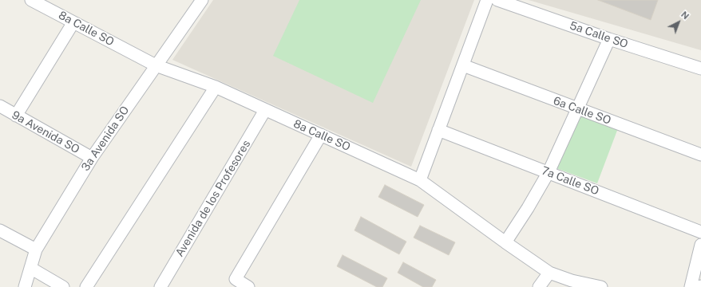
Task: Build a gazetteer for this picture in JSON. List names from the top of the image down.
{
  "streets": {
    "street": [
      "8a Calle SO",
      "5a Calle SO",
      "6a Calle SO",
      "9a Avenida SO",
      "3a Avenida SO",
      "7a Calle SO",
      "Avenida de los Profesores"
    ]
  },
  "crossings": [
    ["8a Calle SO", "3a Avenida SO"],
    ["8a Calle SO", "Avenida de los Profesores"],
    ["9a Avenida SO", "3a Avenida SO"]
  ],
  "north": "top right"
}
